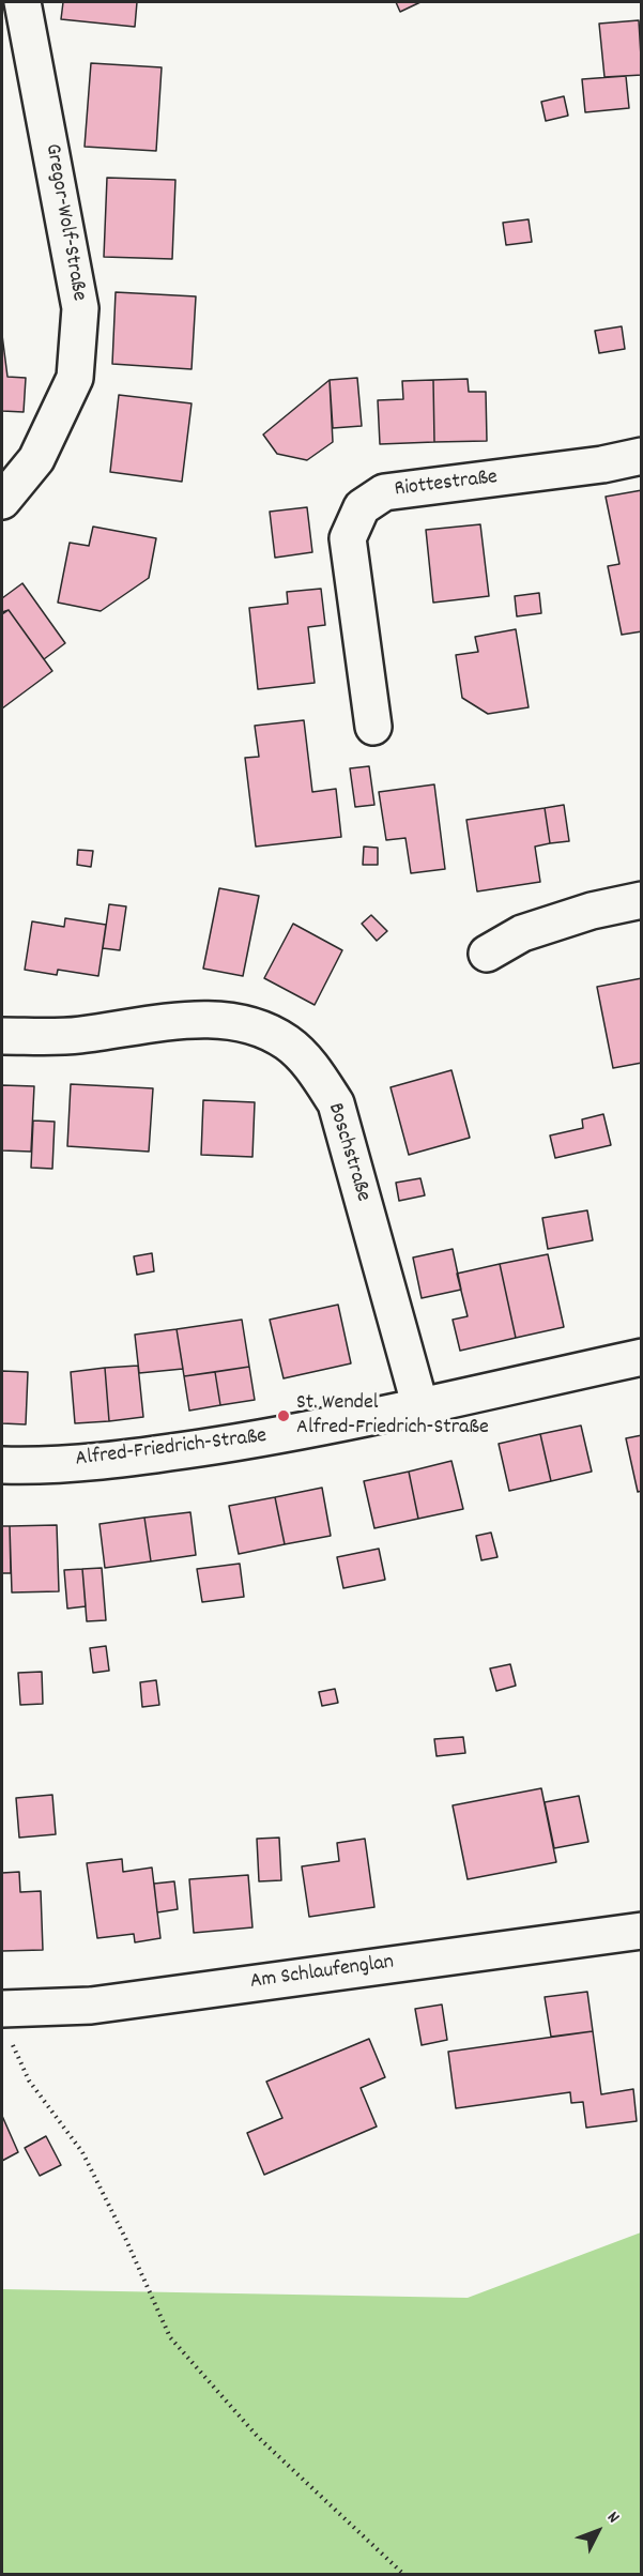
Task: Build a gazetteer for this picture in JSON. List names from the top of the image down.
{
  "streets": {
    "street": [
      "Gregor-Wolf-Straße",
      "Riottestraße",
      "Boschstraße",
      "Alfred-Friedrich-Straße",
      "Am Schlaufenglan"
    ]
  },
  "crossings": [
    ["Boschstraße", "Alfred-Friedrich-Straße"]
  ],
  "places": ["St. Wendel Alfred-Friedrich-Straße"],
  "north": "top right"
}
